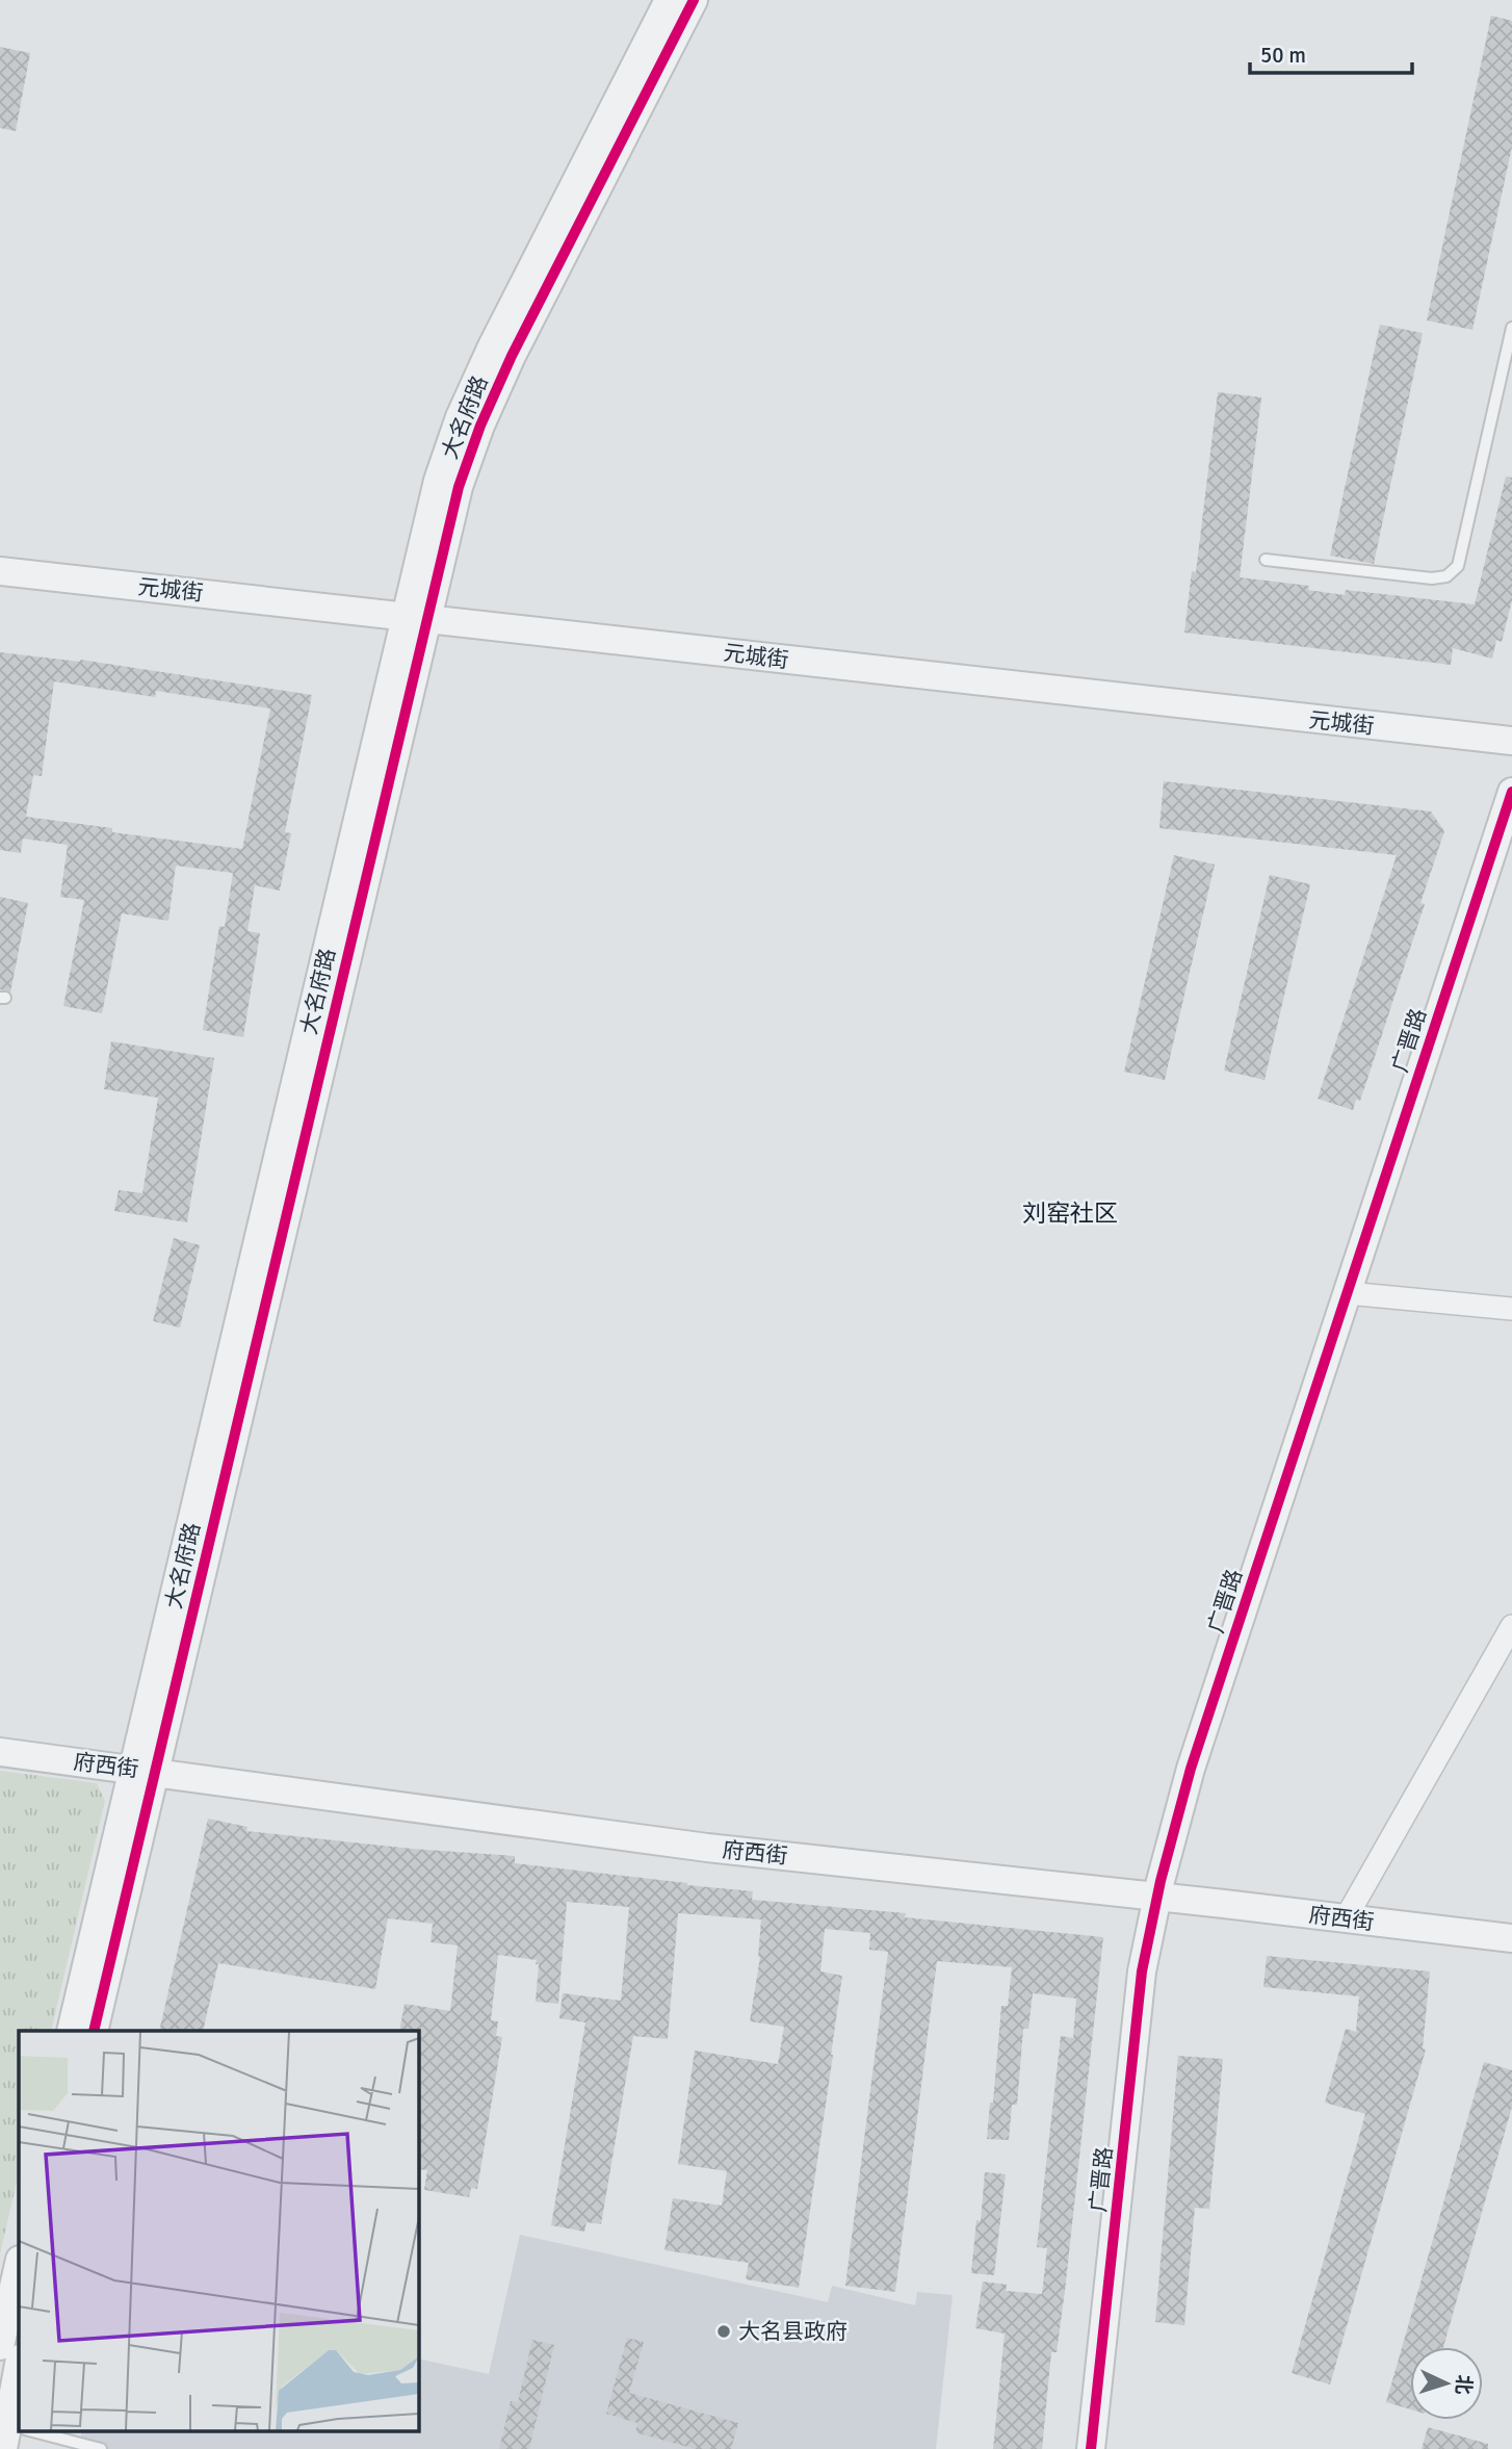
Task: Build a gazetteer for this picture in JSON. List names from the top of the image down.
{
  "streets": {
    "street": [
      "大名府路",
      "元城街",
      "广晋路",
      "府西街"
    ]
  },
  "crossings": [
    ["大名府路", "元城街"],
    ["大名府路", "府西街"],
    ["广晋路", "府西街"]
  ],
  "districts": ["刘窑社区"],
  "places": ["大名县政府"],
  "scale_bar": "50 m",
  "north": "right"
}
